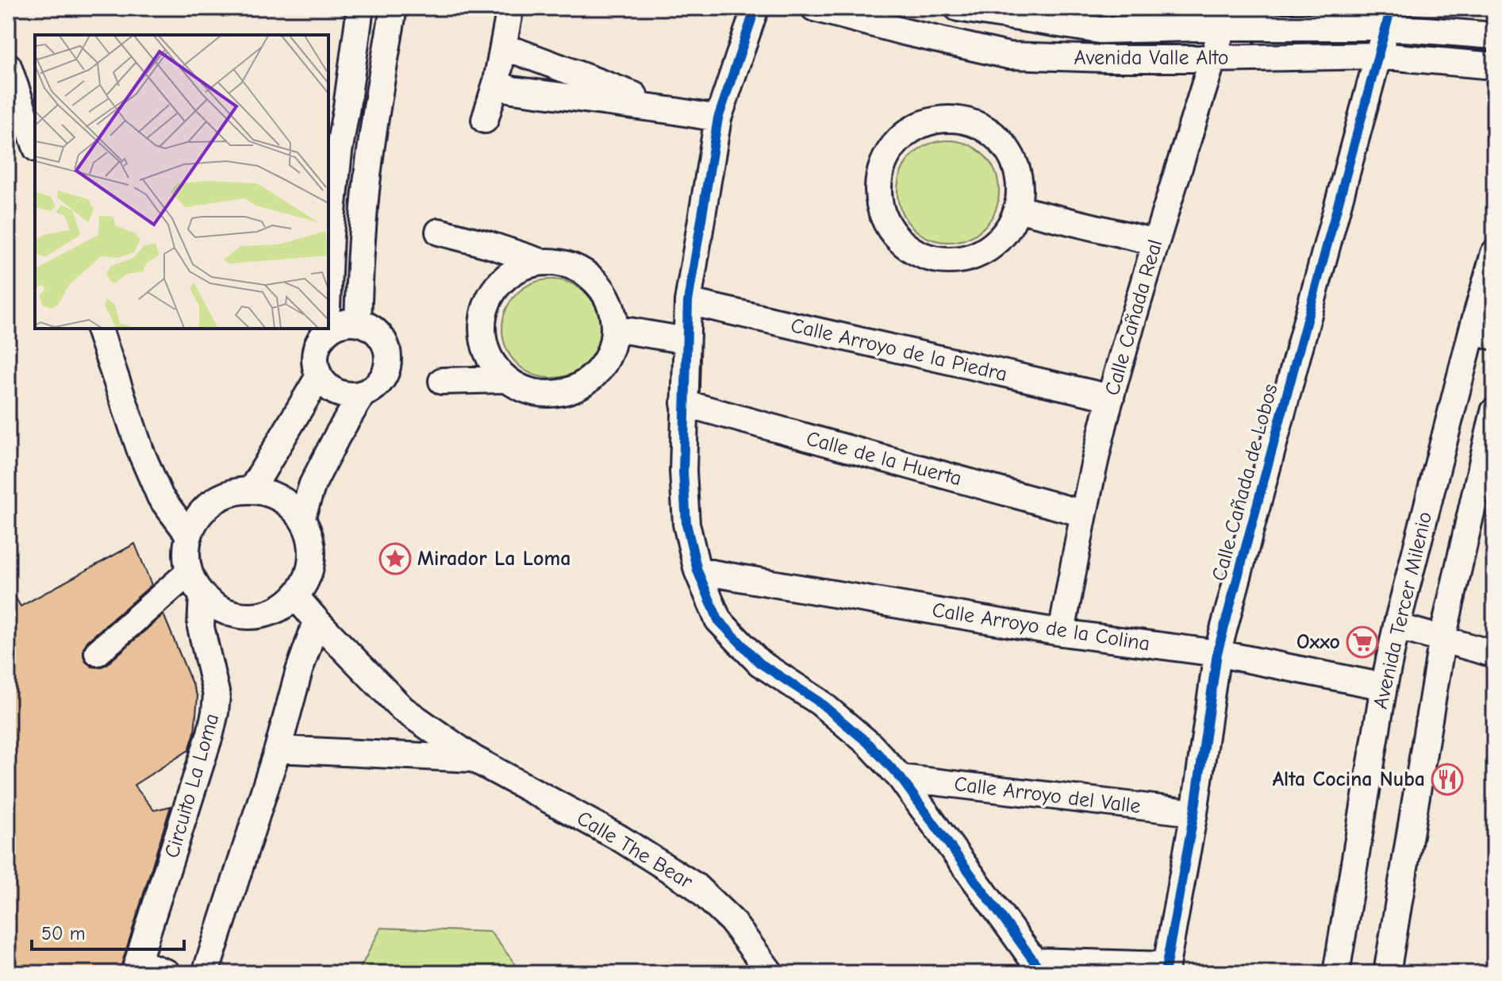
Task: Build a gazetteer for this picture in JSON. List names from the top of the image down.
{
  "streets": {
    "street": [
      "Avenida Valle Alto",
      "Calle Cañada Real",
      "Calle Arroyo de la Piedra",
      "Calle de la Huerta",
      "Calle Cañada de Lobos",
      "Avenida Tercer Milenio",
      "Calle Arroyo de la Colina",
      "Circuito La Loma",
      "Calle Arroyo del Valle",
      "Calle The Bear"
    ]
  },
  "crossings": [
    ["Avenida Valle Alto", "Calle Cañada Real"],
    ["Avenida Valle Alto", "Calle Cañada de Lobos"],
    ["Calle Cañada Real", "Calle Arroyo de la Piedra"],
    ["Calle Cañada Real", "Calle de la Huerta"],
    ["Calle Cañada Real", "Calle Arroyo de la Colina"],
    ["Calle Cañada de Lobos", "Calle Arroyo de la Colina"],
    ["Calle Cañada de Lobos", "Calle Arroyo del Valle"],
    ["Avenida Tercer Milenio", "Calle Arroyo de la Colina"],
    ["Circuito La Loma", "Calle The Bear"]
  ],
  "places": {
    "place": ["Mirador La Loma"],
    "supermarket": ["Oxxo"],
    "restaurant": ["Alta Cocina Nuba"]
  },
  "scale_bar": "50 m"
}
